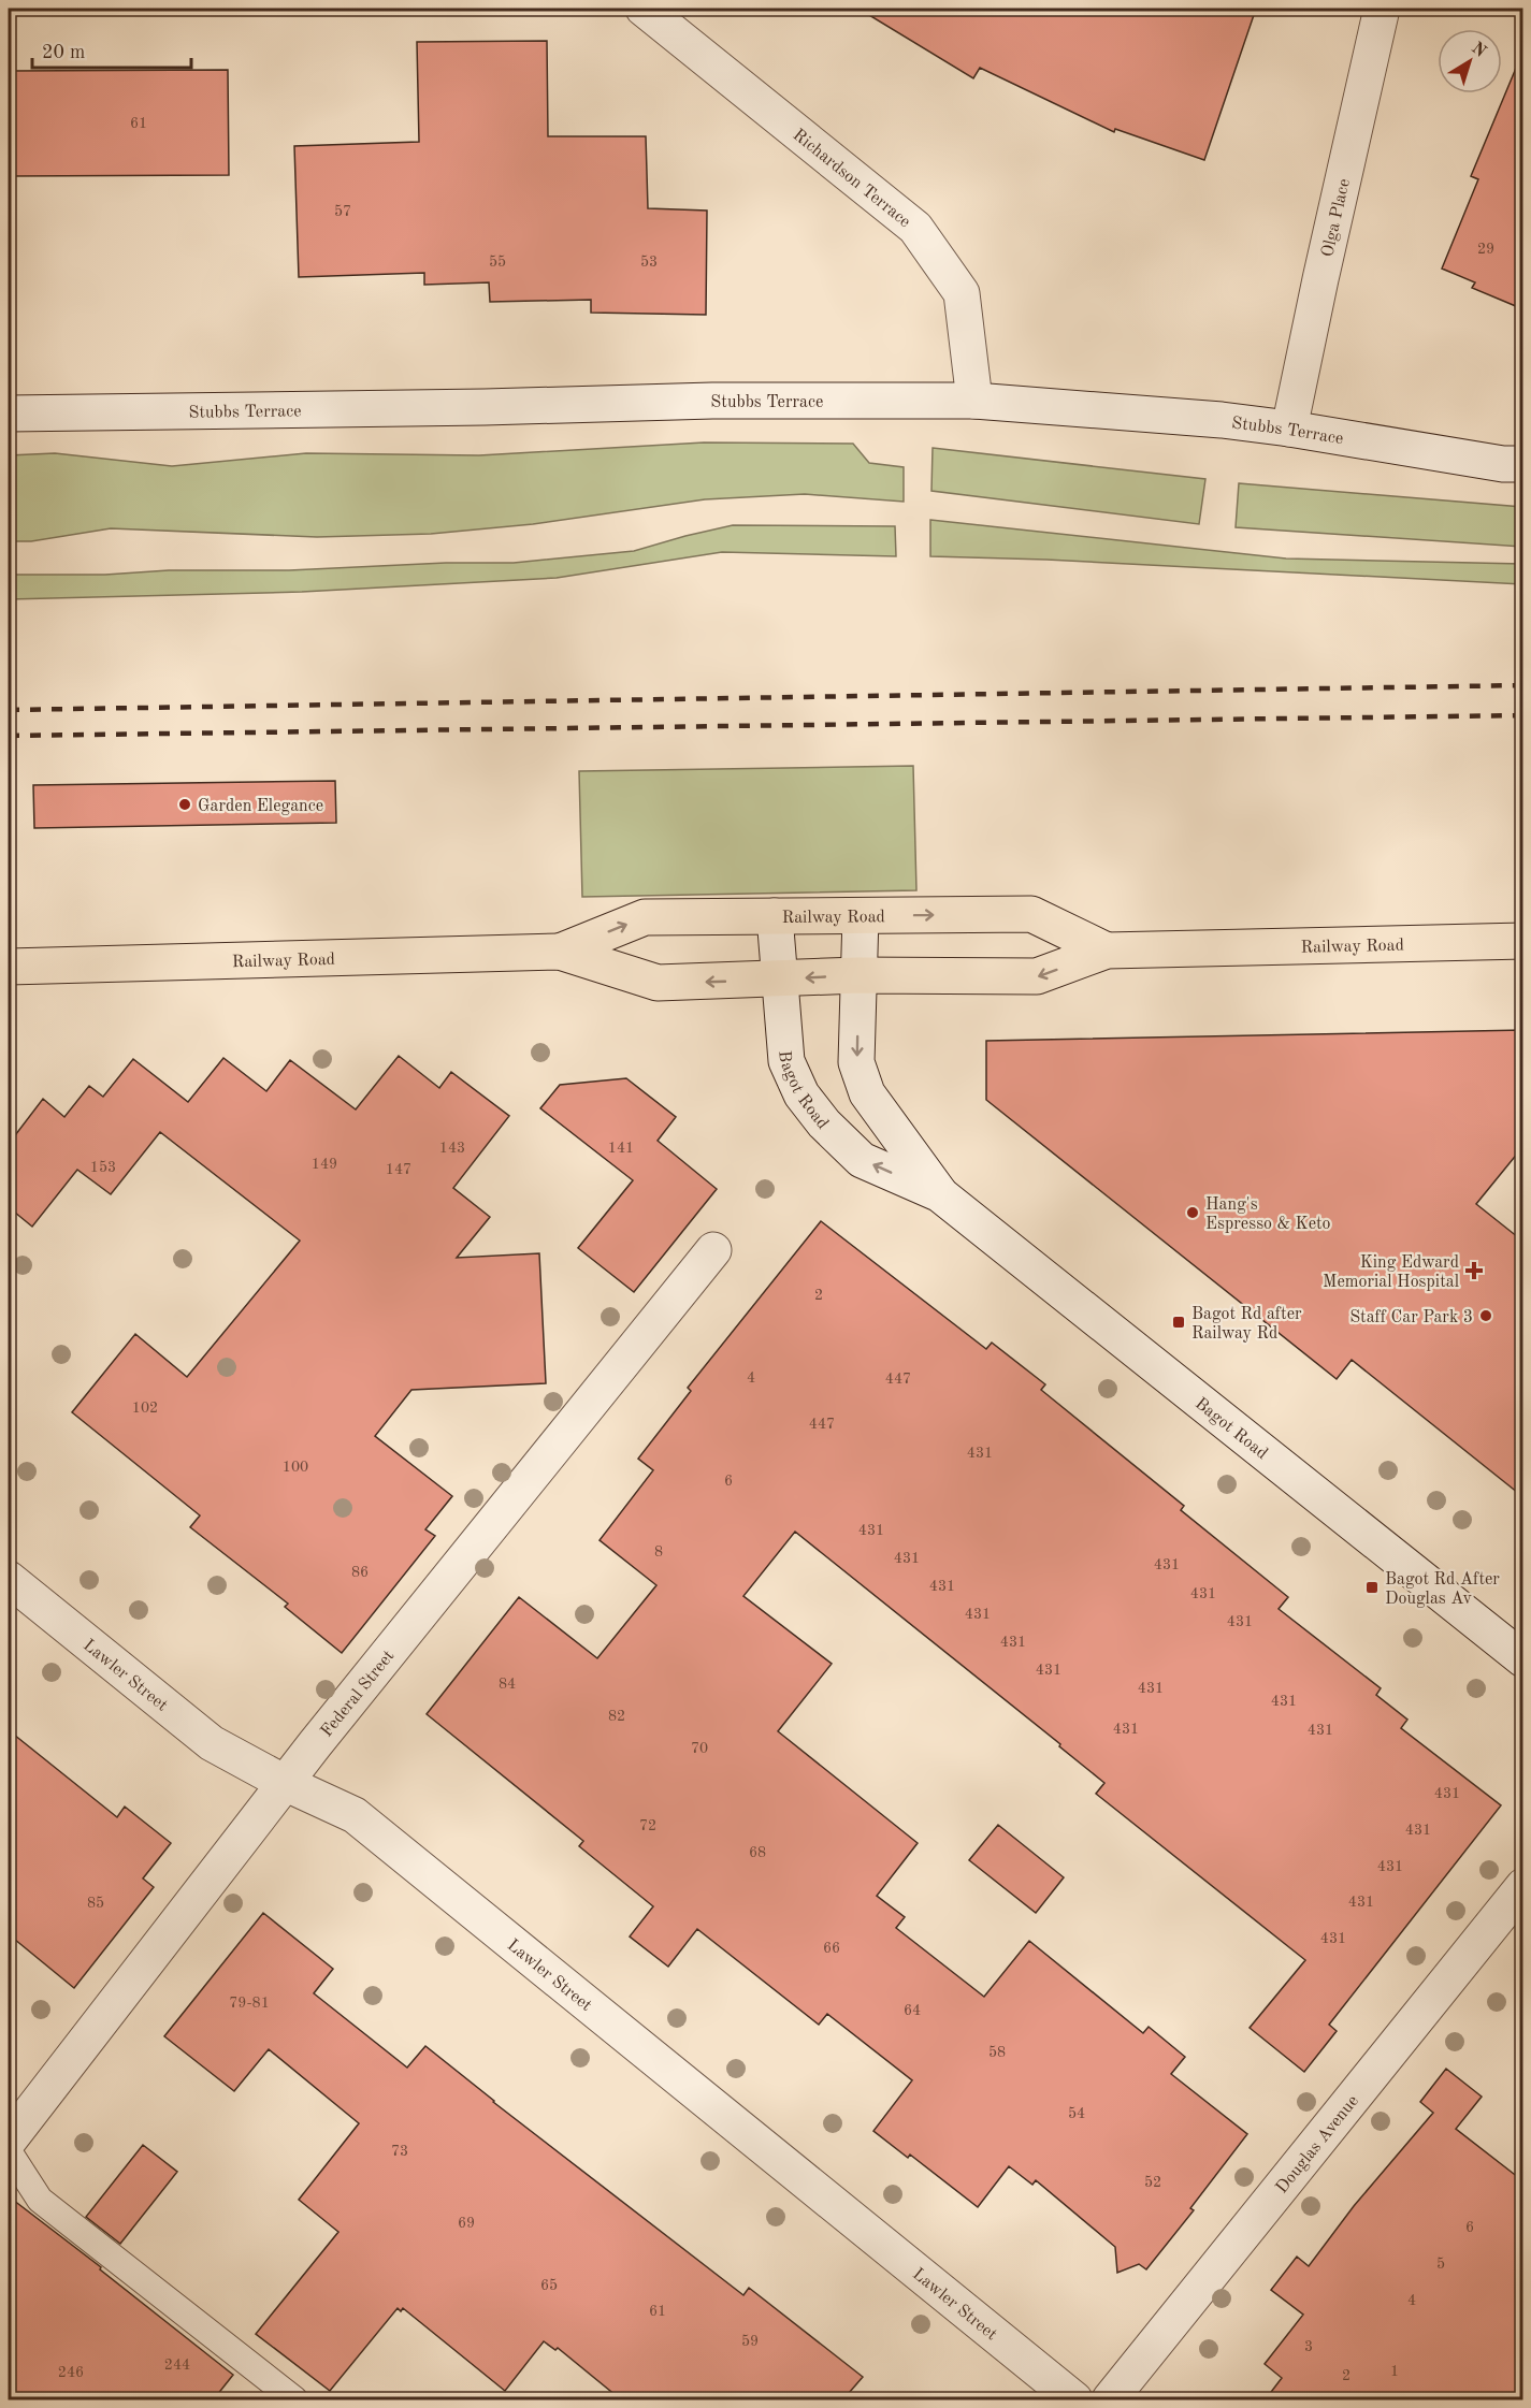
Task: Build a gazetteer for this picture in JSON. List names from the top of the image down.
{
  "streets": {
    "main road": ["Railway Road"],
    "street": [
      "Richardson Terrace",
      "Olga Place",
      "Stubbs Terrace",
      "Bagot Road",
      "Lawler Street",
      "Federal Street",
      "Douglas Avenue"
    ]
  },
  "crossings": [
    ["Richardson Terrace", "Stubbs Terrace"],
    ["Olga Place", "Stubbs Terrace"],
    ["Railway Road", "Bagot Road"],
    ["Lawler Street", "Federal Street"]
  ],
  "places": {
    "other": ["Garden Elegance", "Hang's Espresso & Keto", "Staff Car Park 3"],
    "health": ["King Edward Memorial Hospital"],
    "transit": ["Bagot Rd after Railway Rd", "Bagot Rd After Douglas Av"]
  },
  "house_numbers": [
    "61",
    "57",
    "29",
    "55",
    "53",
    "143",
    "141",
    "149",
    "153",
    "147",
    "2",
    "4",
    "447",
    "102",
    "447",
    "431",
    "100",
    "6",
    "431",
    "8",
    "431",
    "431",
    "86",
    "431",
    "431",
    "431",
    "431",
    "431",
    "431",
    "84",
    "431",
    "431",
    "82",
    "431",
    "431",
    "70",
    "431",
    "72",
    "431",
    "68",
    "431",
    "431",
    "85",
    "431",
    "66",
    "79-81",
    "64",
    "58",
    "54",
    "73",
    "52",
    "69",
    "6",
    "5",
    "65",
    "4",
    "61",
    "59",
    "3",
    "244",
    "1",
    "246",
    "2"
  ],
  "scale_bar": "20 m",
  "north": "top right"
}
